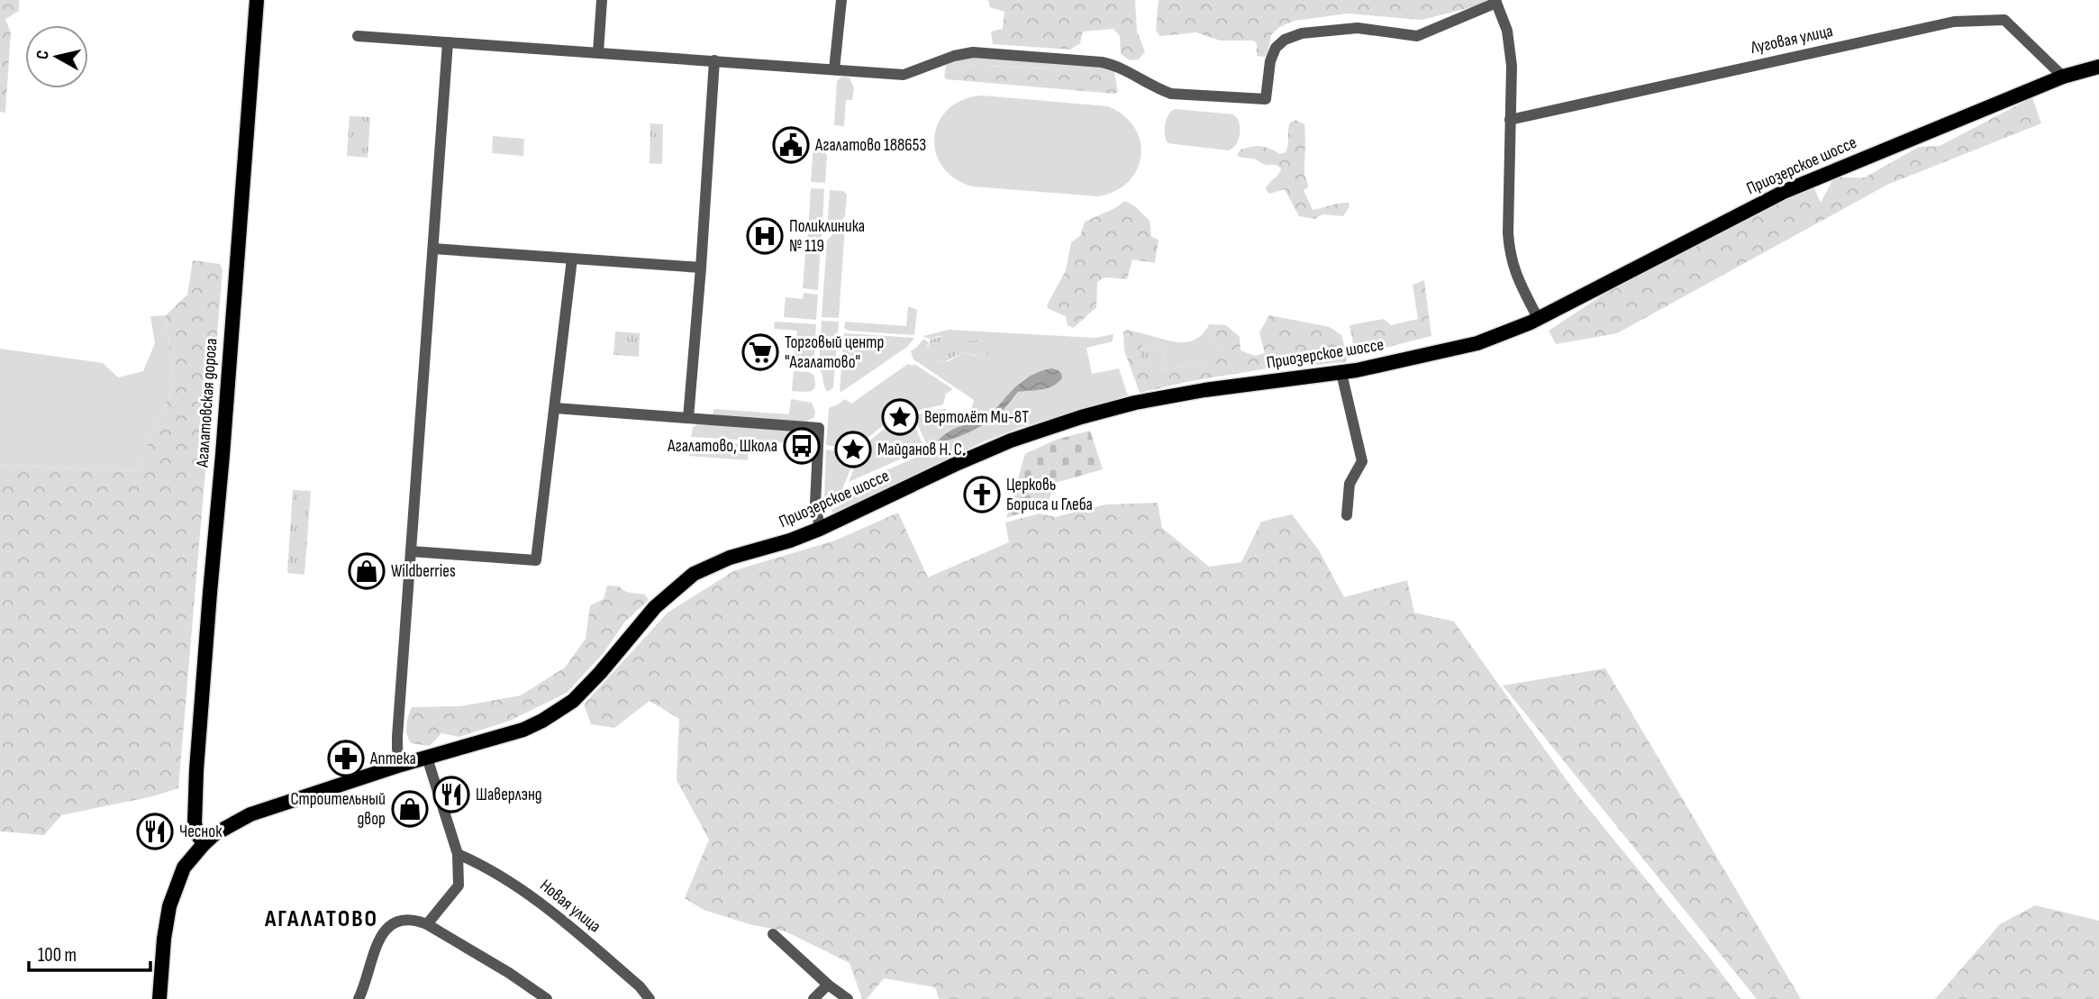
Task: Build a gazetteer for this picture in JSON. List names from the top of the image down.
{
  "streets": {
    "main road": ["Приозерское шоссе", "Агалатовская дорога"],
    "street": ["Луговая улица", "Новая улица"]
  },
  "crossings": [
    ["Луговая улица", "Приозерское шоссе"],
    ["Приозерское шоссе", "Агалатовская дорога"]
  ],
  "districts": ["АГАЛАТОВО"],
  "places": {
    "public building": ["Агалатово 188653"],
    "hospital": ["Поликлиника № 119"],
    "supermarket": ["Торговый центр \"Агалатово\""],
    "place": ["Вертолёт Ми-8Т", "Майданов Н. С."],
    "bus stop": ["Агалатово, Школа"],
    "church": ["Церковь Бориса и Глеба"],
    "shop": ["Wildberries", "Строительный двор"],
    "pharmacy": ["Аптека"],
    "restaurant": ["Шаверлэнд", "Чеснок"]
  },
  "scale_bar": "100 m",
  "north": "left"
}
